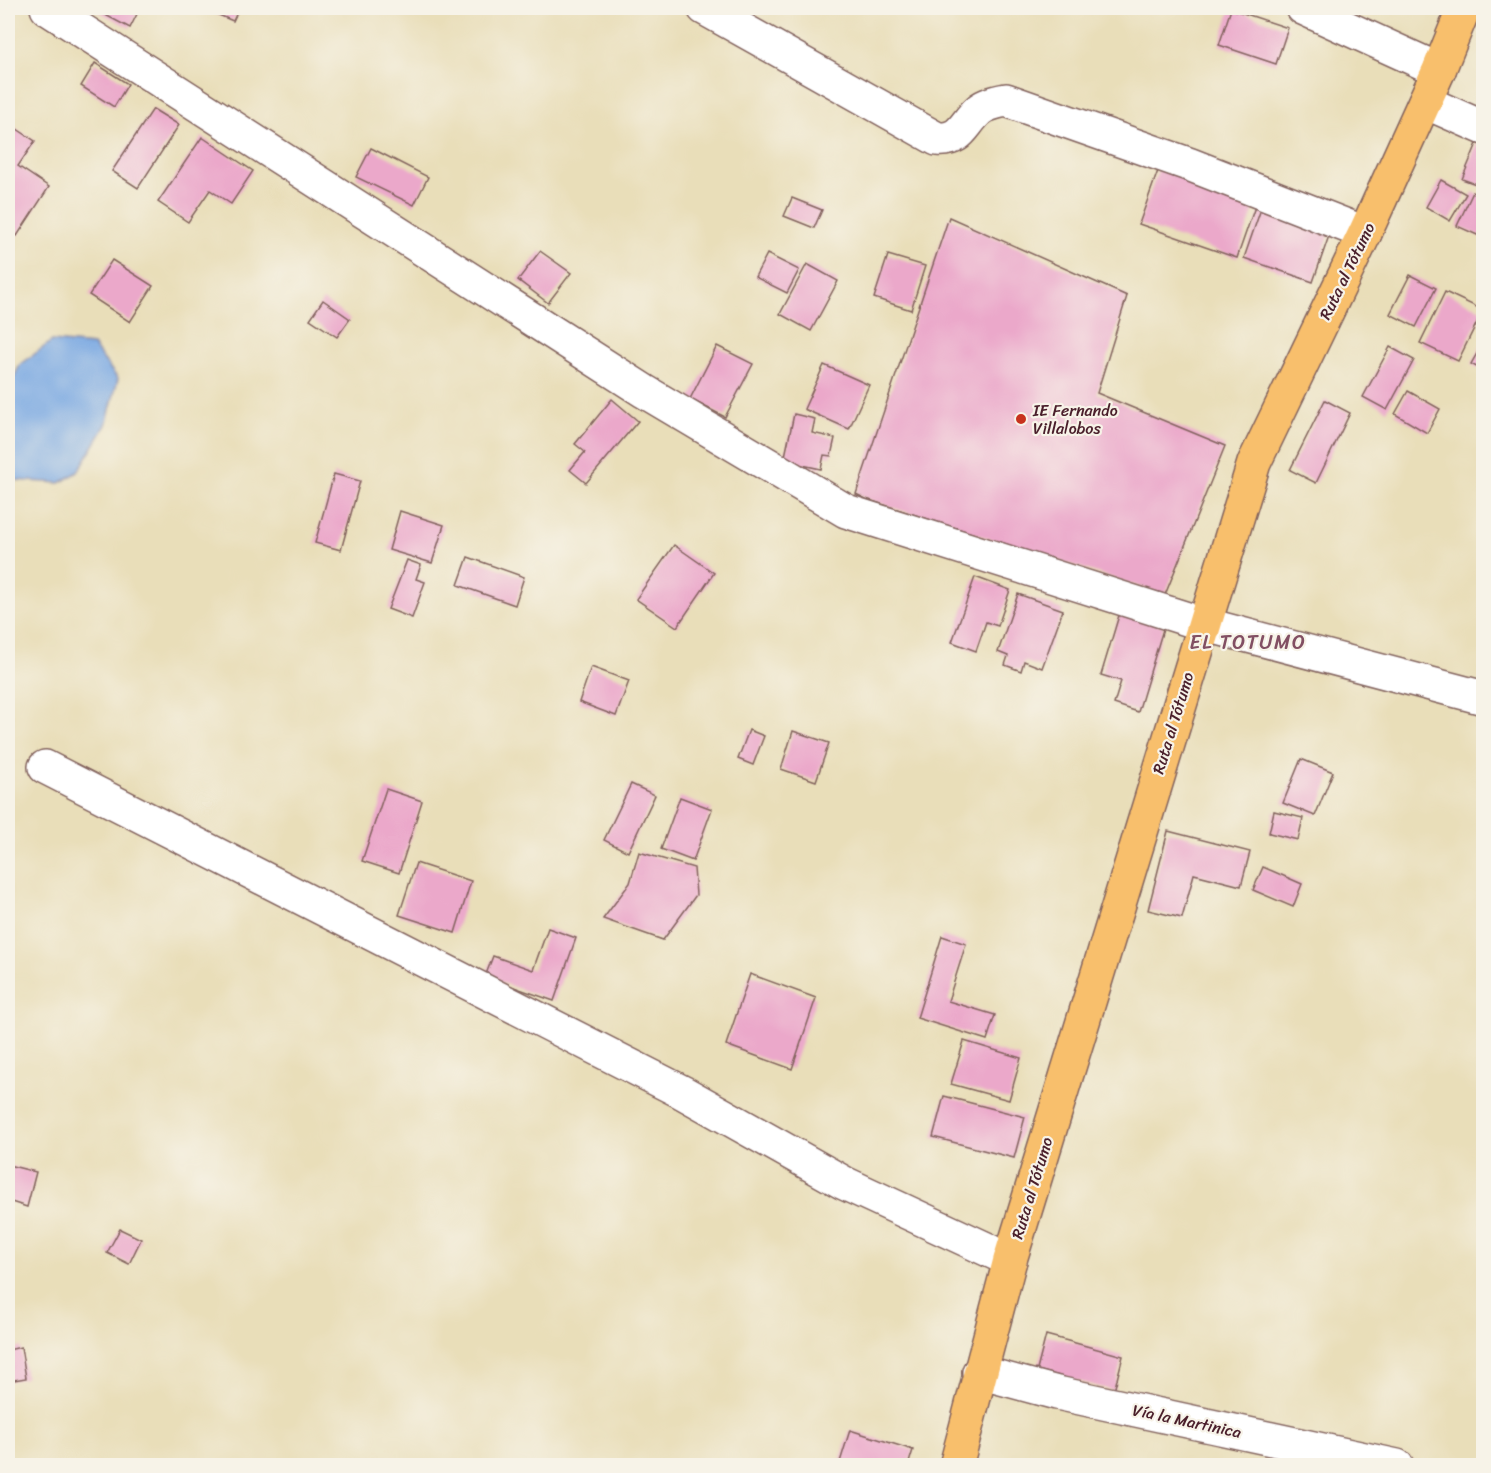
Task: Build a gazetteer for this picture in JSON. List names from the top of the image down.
{
  "streets": {
    "main road": ["Ruta al Tótumo"],
    "street": ["Vía la Martinica"]
  },
  "crossings": [
    ["Ruta al Tótumo", "Vía la Martinica"]
  ],
  "districts": ["EL TOTUMO"],
  "places": ["IE Fernando Villalobos"]
}
